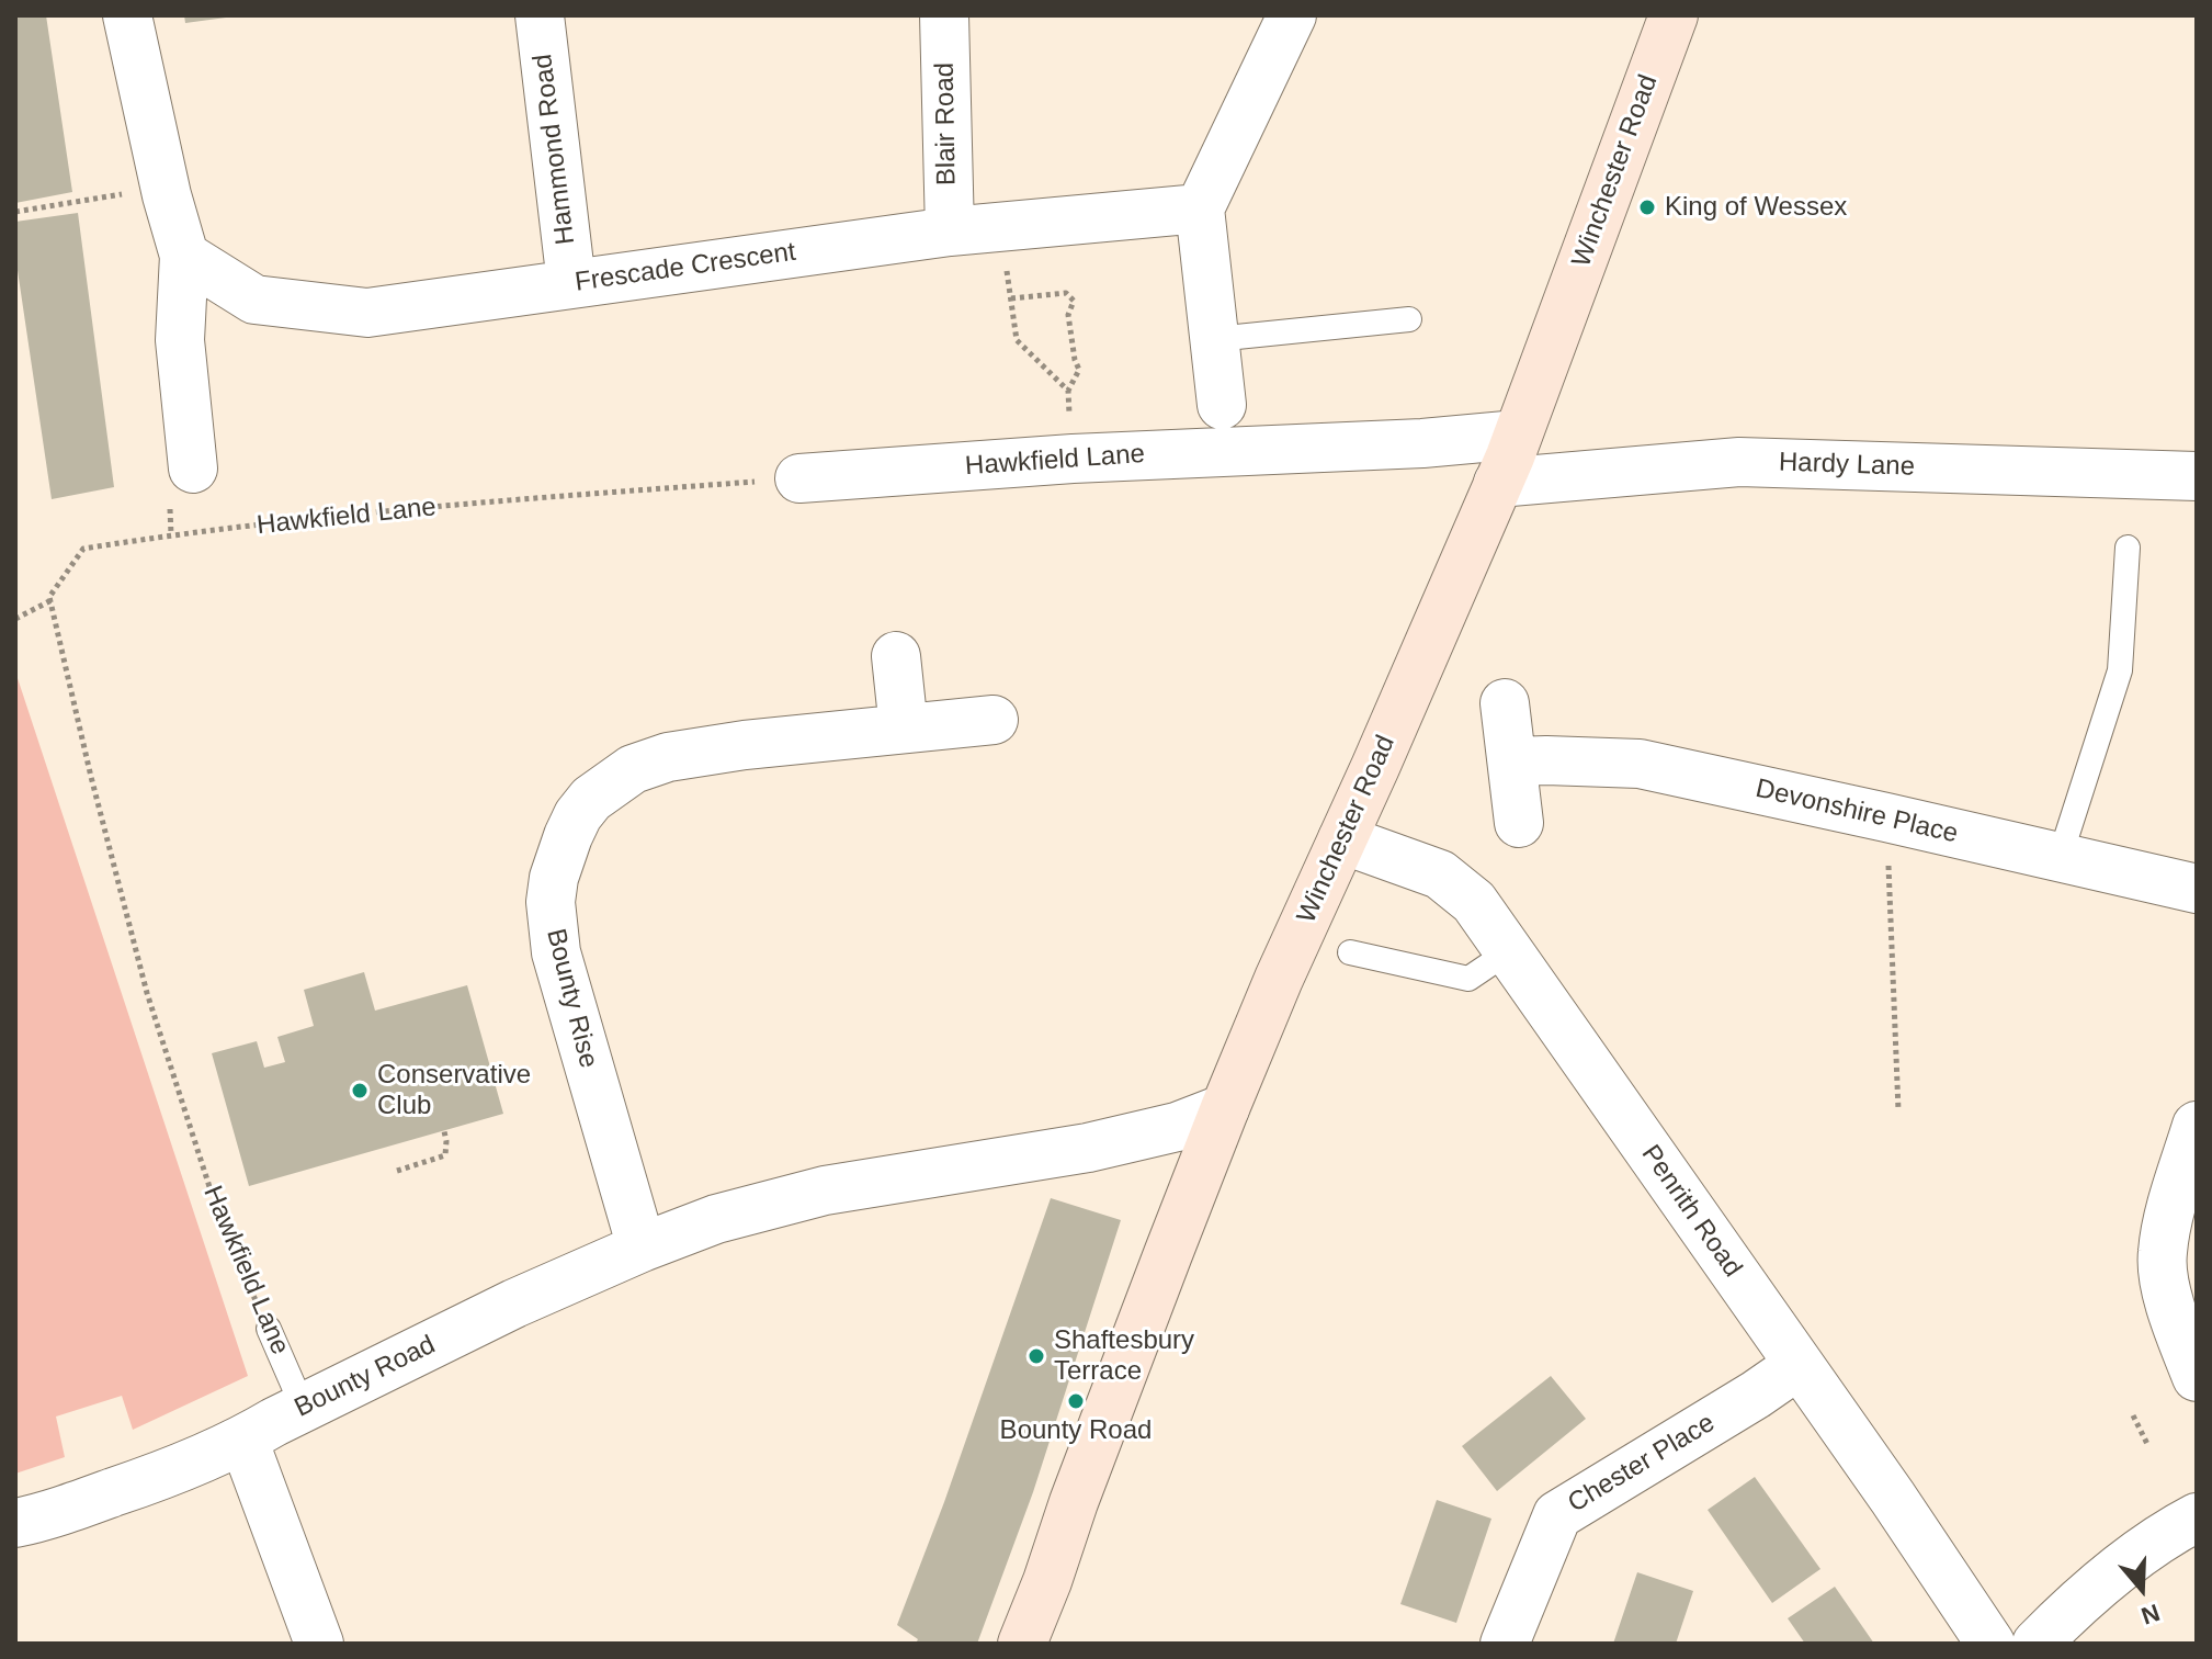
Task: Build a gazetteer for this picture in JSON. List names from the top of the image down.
{
  "streets": {
    "street": [
      "Blair Road",
      "Hammond Road",
      "Winchester Road",
      "Frescade Crescent",
      "Hawkfield Lane",
      "Hardy Lane",
      "Devonshire Place",
      "Bounty Rise",
      "Penrith Road",
      "Bounty Road",
      "Chester Place"
    ]
  },
  "crossings": [
    ["Blair Road", "Frescade Crescent"],
    ["Hammond Road", "Frescade Crescent"],
    ["Winchester Road", "Hawkfield Lane"],
    ["Winchester Road", "Hardy Lane"],
    ["Winchester Road", "Penrith Road"],
    ["Winchester Road", "Bounty Road"],
    ["Hawkfield Lane", "Bounty Road"],
    ["Bounty Rise", "Bounty Road"],
    ["Penrith Road", "Chester Place"]
  ],
  "places": [
    "King of Wessex",
    "Conservative Club",
    "Shaftesbury Terrace",
    "Bounty Road"
  ],
  "north": "bottom"
}
